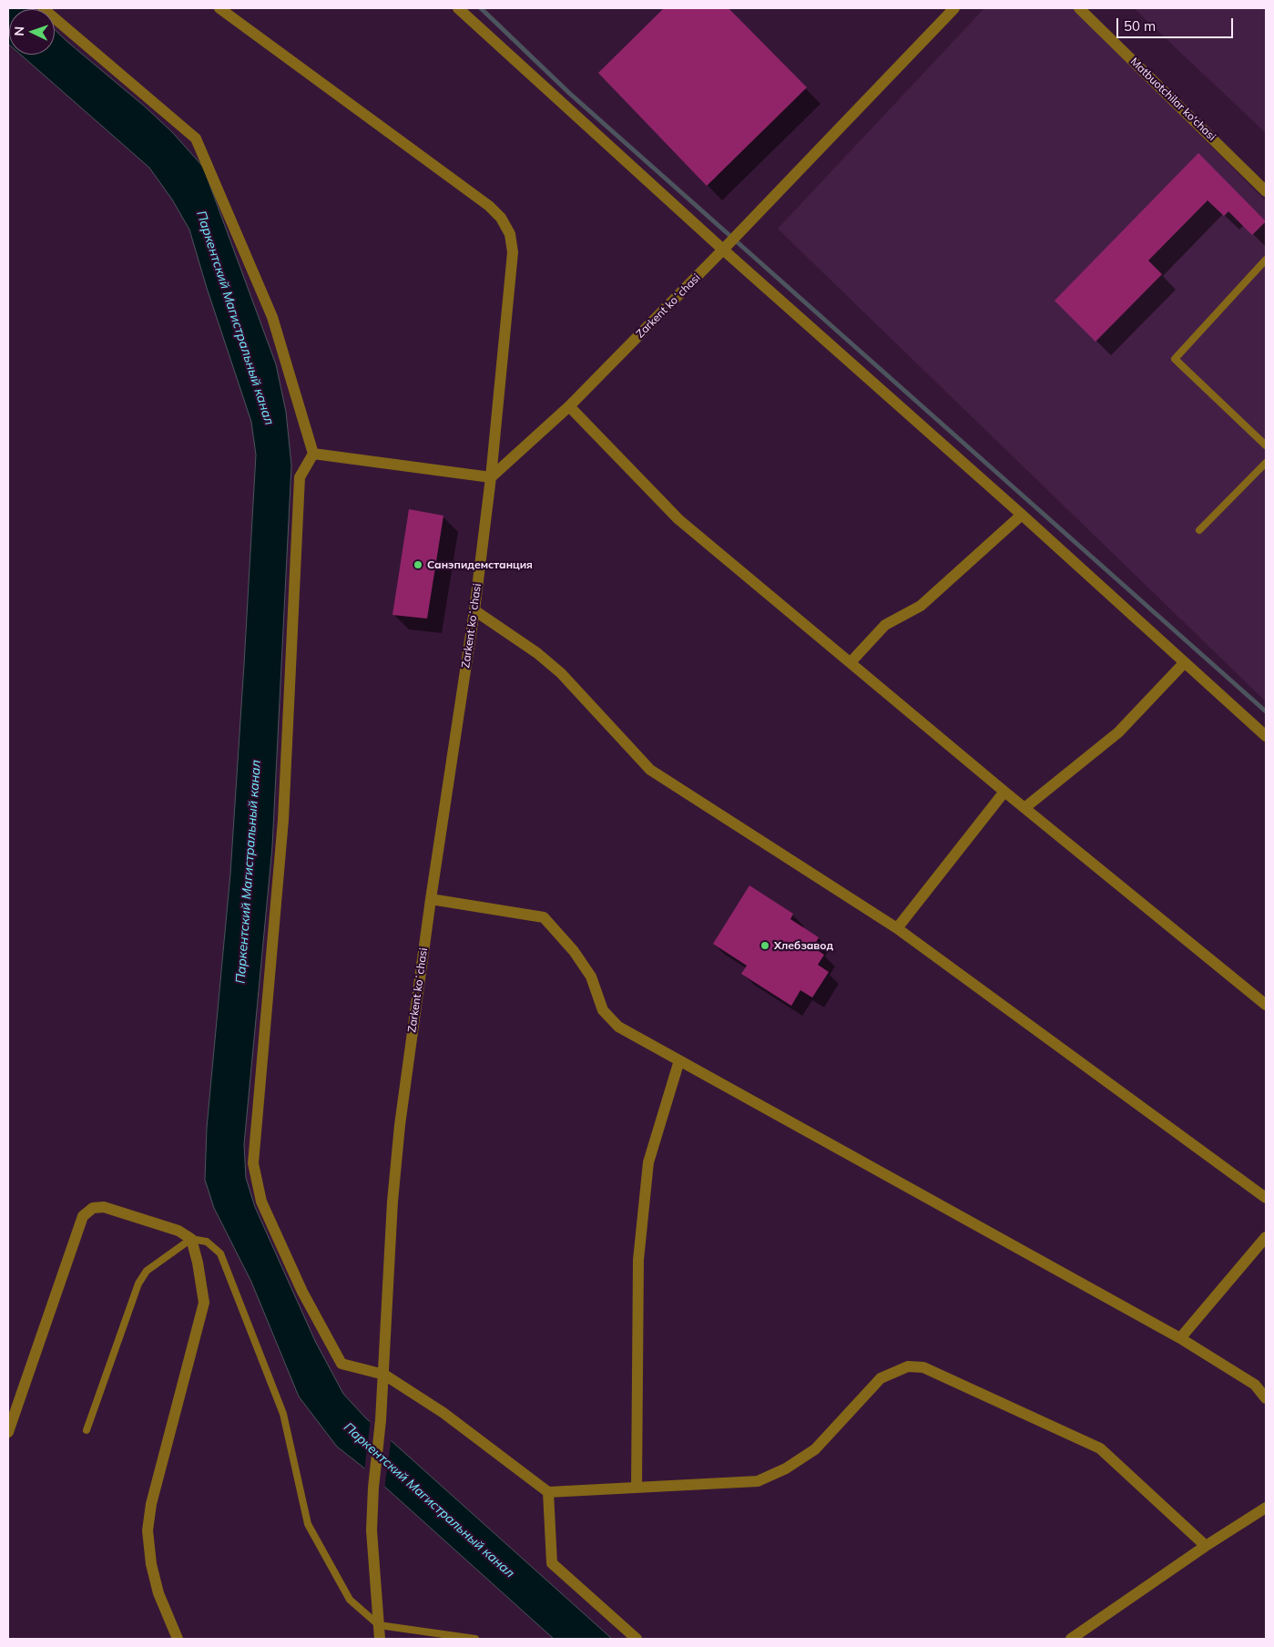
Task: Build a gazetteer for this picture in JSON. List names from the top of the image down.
{
  "streets": {
    "street": ["Matbuotchilar ko'chasi", "Zarkent koʻchasi"]
  },
  "water": ["Паркентский Магистральный канал"],
  "places": ["Санэпидемстанция", "Хлебзавод"],
  "scale_bar": "50 m",
  "north": "left"
}
